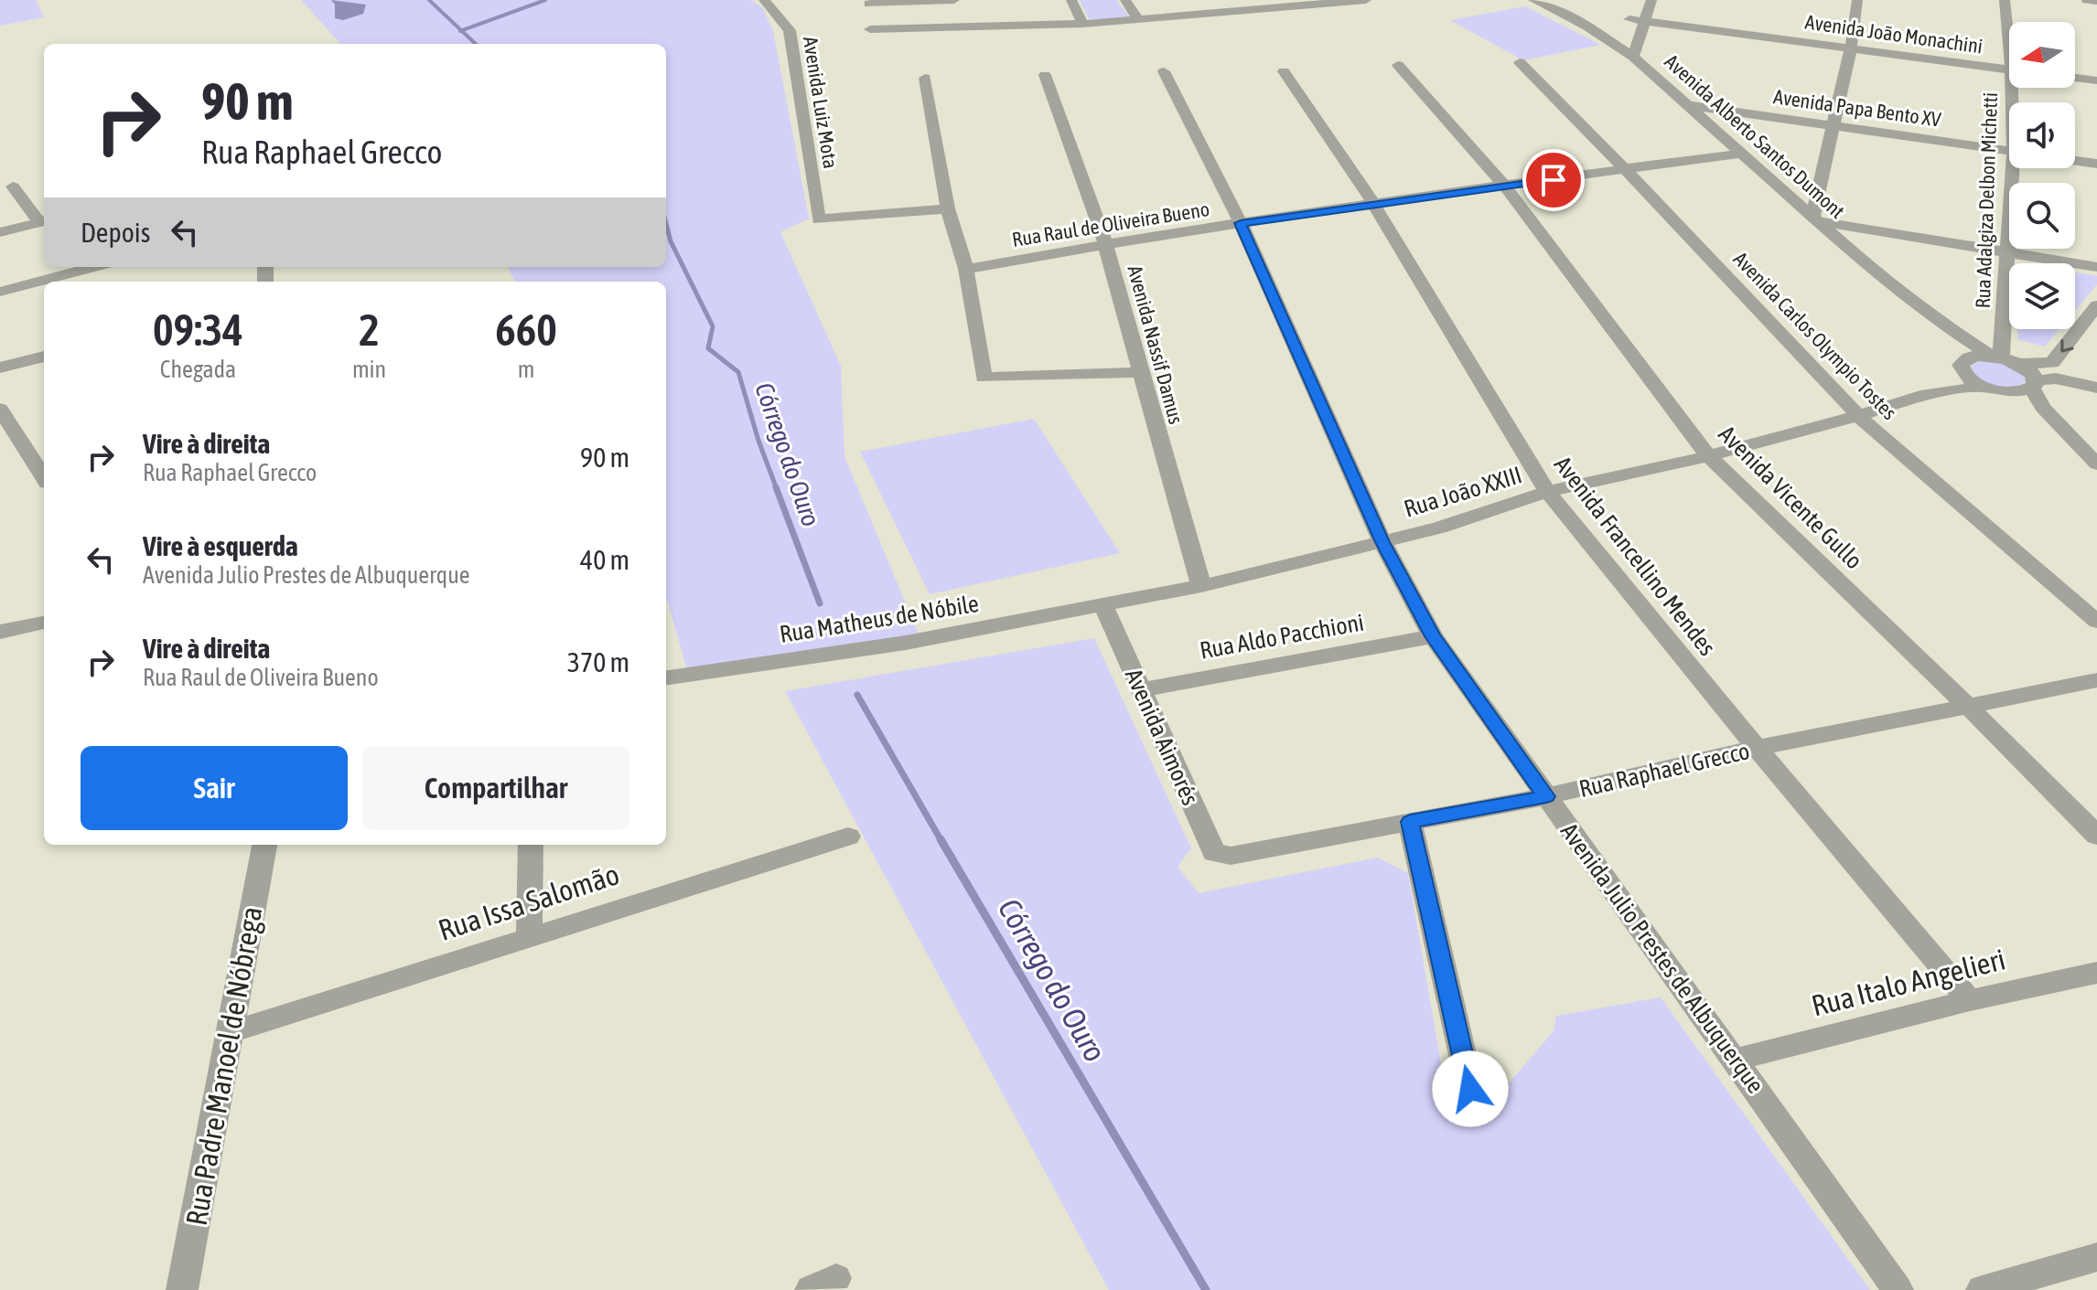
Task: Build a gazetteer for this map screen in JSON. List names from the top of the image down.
{
  "streets": {
    "street": [
      "Avenida João Monachini",
      "Avenida Luiz Mota",
      "Avenida Papa Bento XV",
      "Avenida Alberto Santos Dumont",
      "Rua Adalgiza Delbon Michetti",
      "Rua Raul de Oliveira Bueno",
      "Avenida Carlos Olympio Tostes",
      "Avenida Nassif Damus",
      "Rua João XXIII",
      "Avenida Vicente Gullo",
      "Avenida Francellino Mendes",
      "Rua Matheus de Nóbile",
      "Rua Aldo Pacchioni",
      "Avenida Aimorés",
      "Rua Raphael Grecco",
      "Rua Issa Salomão",
      "Avenida Julio Prestes de Albuquerque",
      "Rua Italo Angelieri",
      "Rua Padre Manoel de Nóbrega"
    ]
  },
  "crossings": [
    ["Avenida João Monachini", "Avenida Alberto Santos Dumont"],
    ["Avenida Papa Bento XV", "Avenida Alberto Santos Dumont"],
    ["Avenida Alberto Santos Dumont", "Rua Adalgiza Delbon Michetti"],
    ["Avenida Alberto Santos Dumont", "Rua Raul de Oliveira Bueno"],
    ["Avenida Alberto Santos Dumont", "Rua João XXIII"],
    ["Rua Raul de Oliveira Bueno", "Avenida Carlos Olympio Tostes"],
    ["Rua Raul de Oliveira Bueno", "Avenida Nassif Damus"],
    ["Rua Raul de Oliveira Bueno", "Avenida Vicente Gullo"],
    ["Rua Raul de Oliveira Bueno", "Avenida Francellino Mendes"],
    ["Rua Raul de Oliveira Bueno", "Avenida Julio Prestes de Albuquerque"],
    ["Avenida Carlos Olympio Tostes", "Rua João XXIII"],
    ["Avenida Nassif Damus", "Rua João XXIII"],
    ["Rua João XXIII", "Avenida Vicente Gullo"],
    ["Rua João XXIII", "Avenida Francellino Mendes"],
    ["Rua João XXIII", "Rua Matheus de Nóbile"],
    ["Rua João XXIII", "Avenida Aimorés"],
    ["Rua João XXIII", "Avenida Julio Prestes de Albuquerque"],
    ["Avenida Vicente Gullo", "Rua Raphael Grecco"],
    ["Avenida Francellino Mendes", "Rua Raphael Grecco"],
    ["Avenida Francellino Mendes", "Rua Italo Angelieri"],
    ["Rua Matheus de Nóbile", "Avenida Aimorés"],
    ["Rua Aldo Pacchioni", "Avenida Aimorés"],
    ["Rua Aldo Pacchioni", "Avenida Julio Prestes de Albuquerque"],
    ["Avenida Aimorés", "Rua Raphael Grecco"],
    ["Rua Raphael Grecco", "Avenida Julio Prestes de Albuquerque"],
    ["Rua Issa Salomão", "Rua Padre Manoel de Nóbrega"],
    ["Avenida Julio Prestes de Albuquerque", "Rua Italo Angelieri"]
  ],
  "water": ["Córrego do Ouro"],
  "north": "left",
  "page": {
    "turn": ["90 m", "Rua Raphael Grecco"],
    "then": "Depois",
    "eta": [
      "09:34",
      "Chegada",
      "2",
      "min",
      "660",
      "m"
    ],
    "list": [
      {
        "name": "Vire à direita",
        "note": "Rua Raphael Grecco",
        "value": "90 m"
      },
      {
        "name": "Vire à esquerda",
        "note": "Avenida Julio Prestes de Albuquerque",
        "value": "40 m"
      },
      {
        "name": "Vire à direita",
        "note": "Rua Raul de Oliveira Bueno",
        "value": "370 m"
      }
    ],
    "buttons": ["Sair", "Compartilhar"]
  }
}
